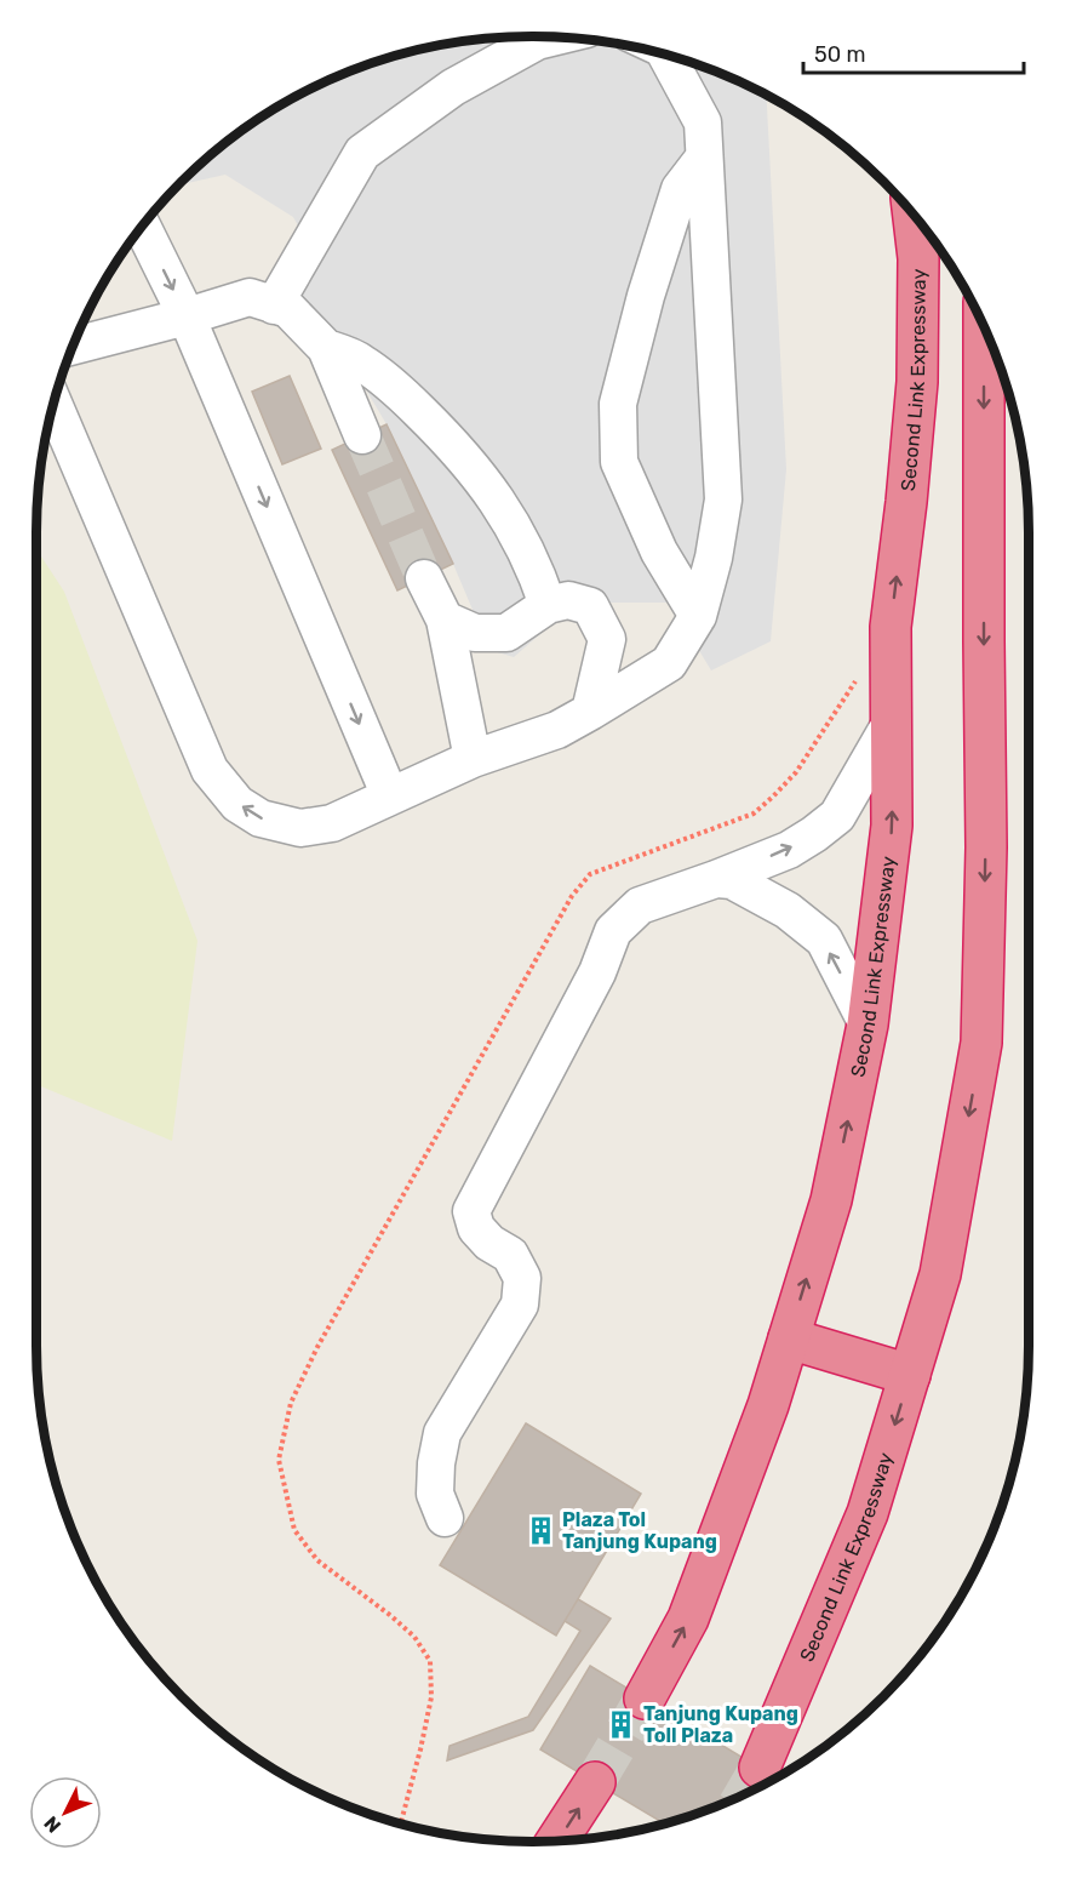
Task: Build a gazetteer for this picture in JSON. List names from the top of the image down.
{
  "streets": {
    "highway": ["Second Link Expressway"]
  },
  "places": {
    "building": ["Plaza Tol Tanjung Kupang", "Tanjung Kupang Toll Plaza"]
  },
  "scale_bar": "50 m",
  "north": "bottom left"
}
